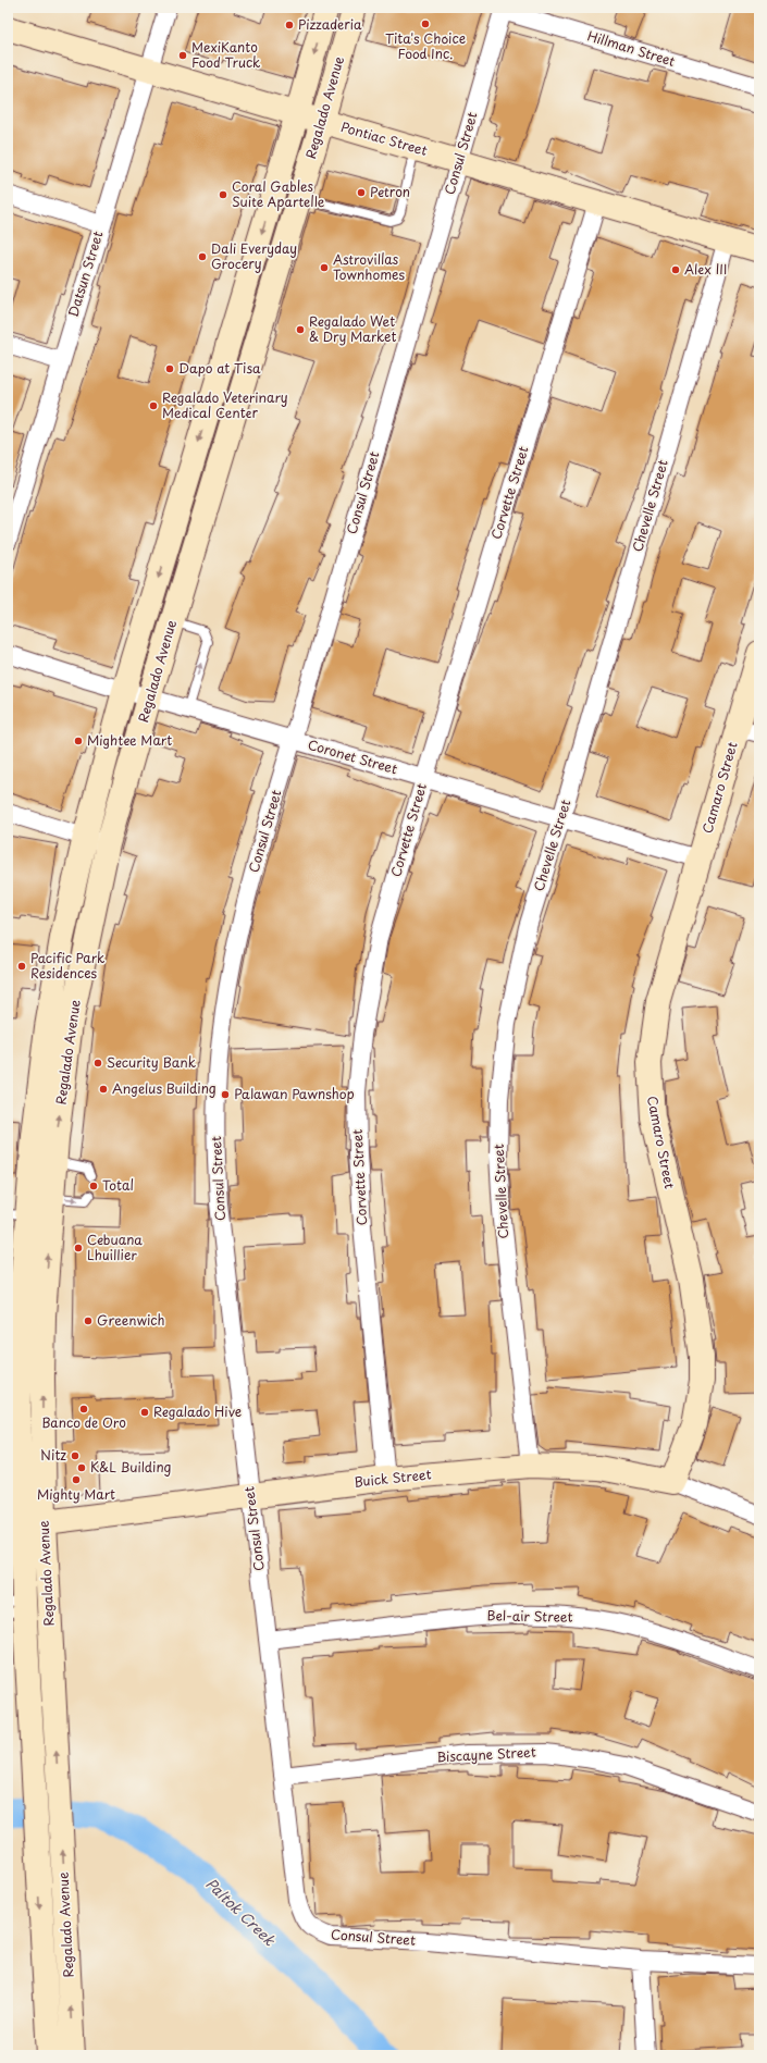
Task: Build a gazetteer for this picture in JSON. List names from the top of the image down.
{
  "streets": {
    "main road": [
      "Regalado Avenue",
      "Pontiac Street",
      "Camaro Street",
      "Buick Street"
    ],
    "street": [
      "Hillman Street",
      "Consul Street",
      "Datsun Street",
      "Corvette Street",
      "Chevelle Street",
      "Coronet Street",
      "Bel-air Street",
      "Biscayne Street"
    ]
  },
  "crossings": [
    ["Hillman Street", "Consul Street"],
    ["Regalado Avenue", "Pontiac Street"],
    ["Regalado Avenue", "Coronet Street"],
    ["Regalado Avenue", "Buick Street"],
    ["Pontiac Street", "Consul Street"],
    ["Pontiac Street", "Datsun Street"],
    ["Pontiac Street", "Corvette Street"],
    ["Pontiac Street", "Chevelle Street"],
    ["Consul Street", "Coronet Street"],
    ["Consul Street", "Buick Street"],
    ["Consul Street", "Bel-air Street"],
    ["Consul Street", "Biscayne Street"],
    ["Corvette Street", "Coronet Street"],
    ["Corvette Street", "Buick Street"],
    ["Chevelle Street", "Coronet Street"],
    ["Chevelle Street", "Buick Street"],
    ["Coronet Street", "Camaro Street"],
    ["Camaro Street", "Buick Street"]
  ],
  "water": ["Paltok Creek"],
  "places": [
    "Tita's Choice Food Inc.",
    "Pizzaderia",
    "MexiKanto Food Truck",
    "Petron",
    "Coral Gables Suite Apartelle",
    "Dali Everyday Grocery",
    "Astrovillas Townhomes",
    "Alex III",
    "Regalado Wet & Dry Market",
    "Dapo at Tisa",
    "Regalado Veterinary Medical Center",
    "Mightee Mart",
    "Pacific Park Residences",
    "Security Bank",
    "Angelus Building",
    "Palawan Pawnshop",
    "Total",
    "Cebuana Lhuillier",
    "Greenwich",
    "Banco de Oro",
    "Regalado Hive",
    "Nitz",
    "K&L Building",
    "Mighty Mart"
  ]
}
